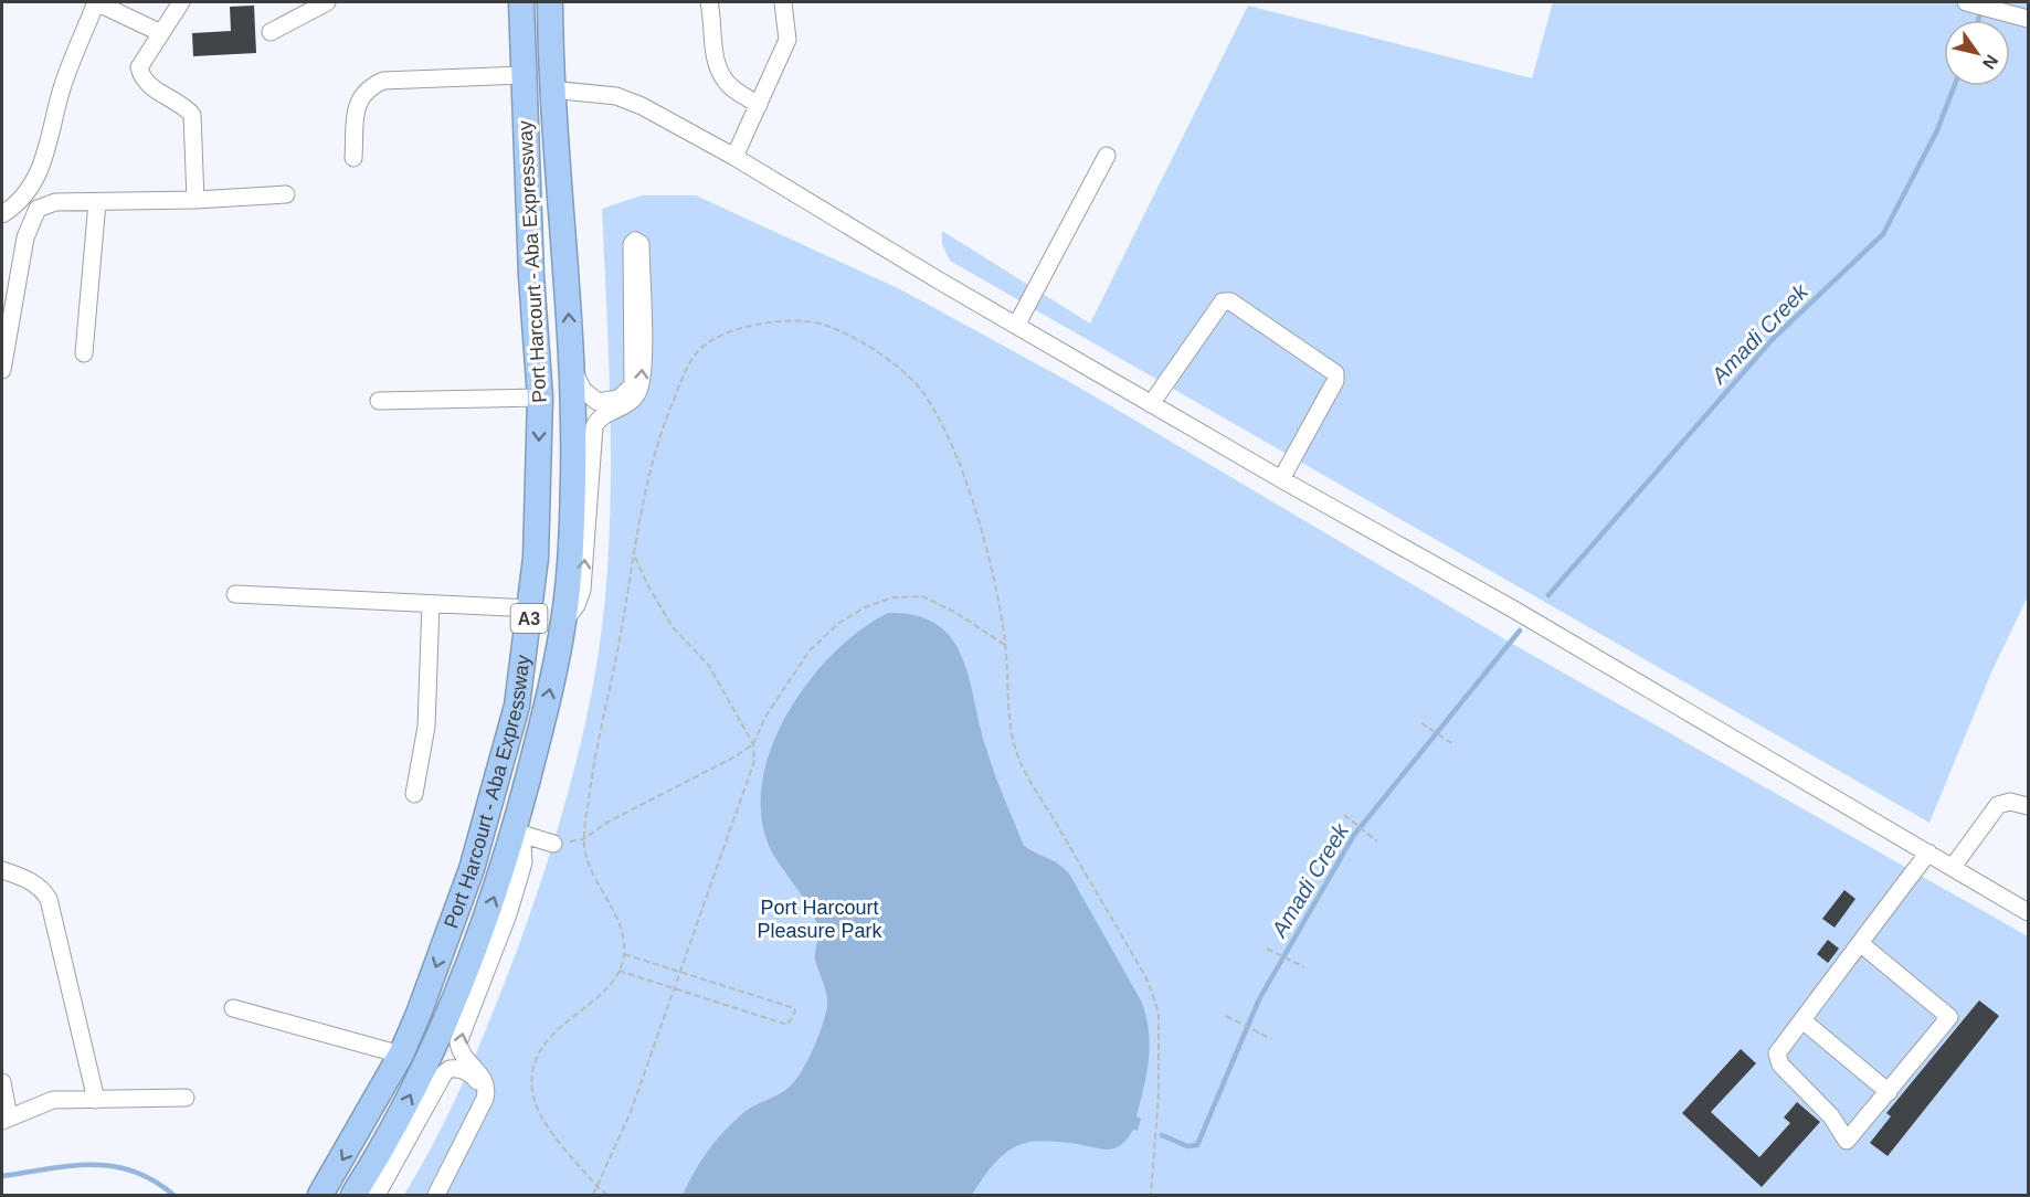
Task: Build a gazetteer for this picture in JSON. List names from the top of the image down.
{
  "streets": {
    "highway": ["Port Harcourt - Aba Expressway", "A3"]
  },
  "water": ["Amadi Creek"],
  "parks": ["Port Harcourt Pleasure Park"],
  "north": "bottom right"
}
